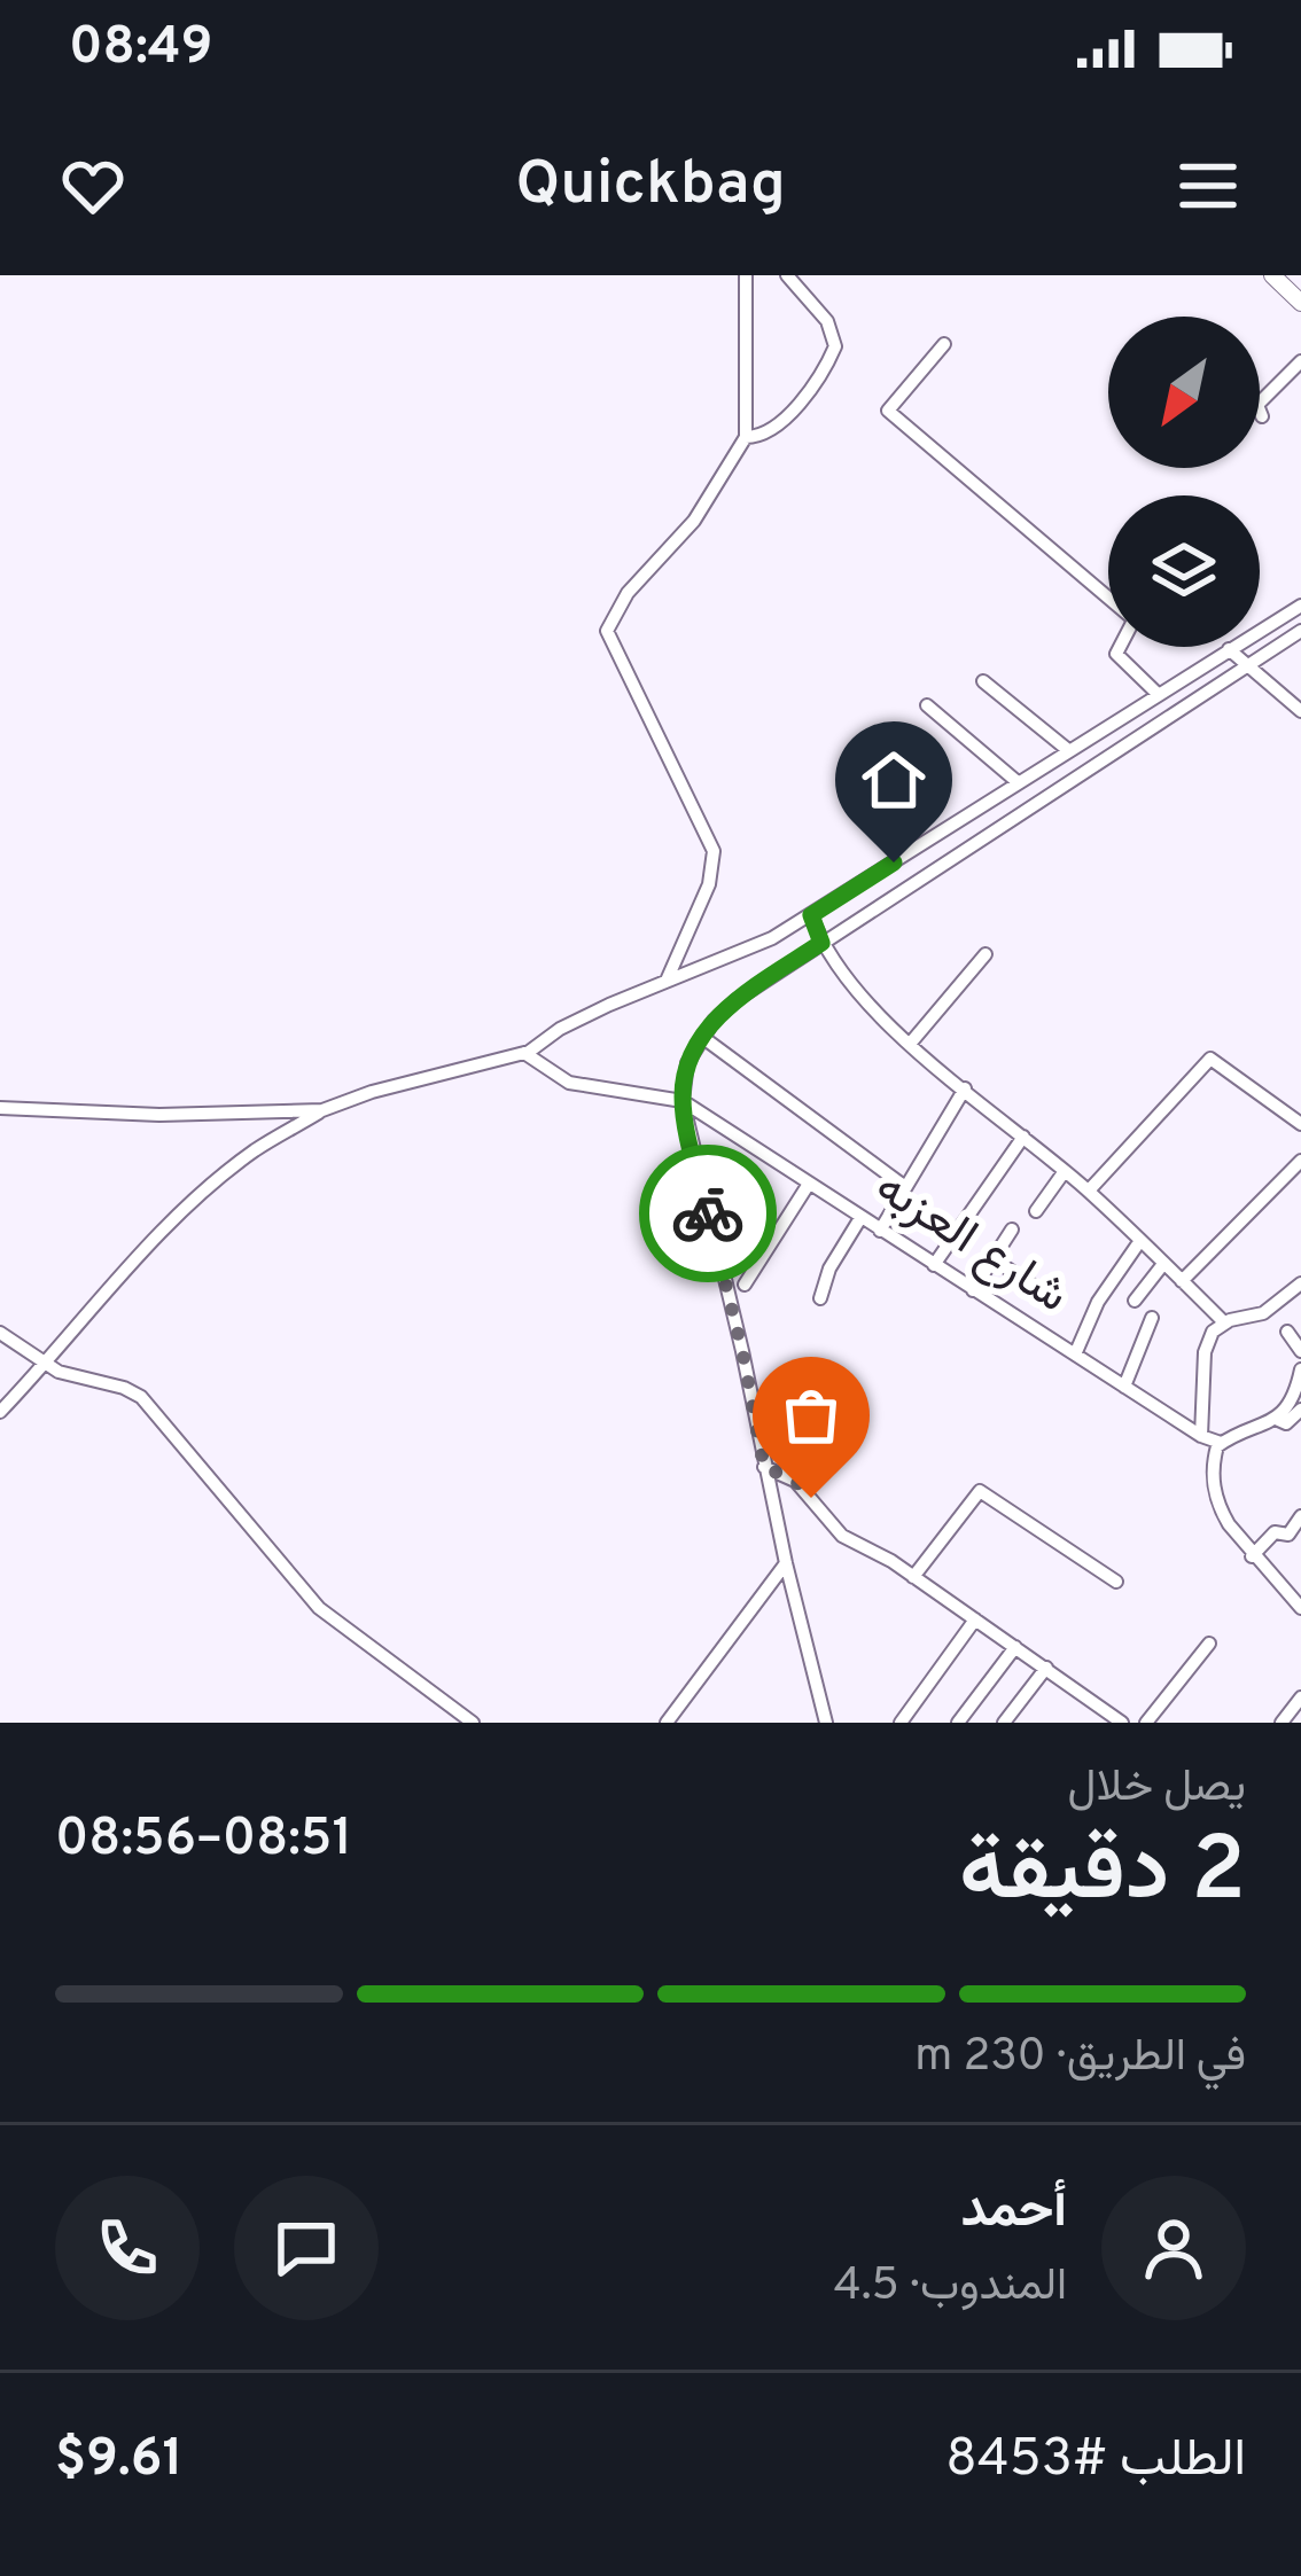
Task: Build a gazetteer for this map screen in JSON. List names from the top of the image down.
{
  "streets": {
    "street": ["شارع العزبه"]
  },
  "north": "bottom left",
  "page": {
    "status": "08:49",
    "header": "Quickbag",
    "heading": ["2 دقيقة", "يصل خلال", "08:51–08:56"],
    "panel": [
      "أحمد",
      "المندوب · 4.5",
      "الطلب #8453",
      "$9.61"
    ],
    "bar": "في الطريق · 230 m"
  }
}
